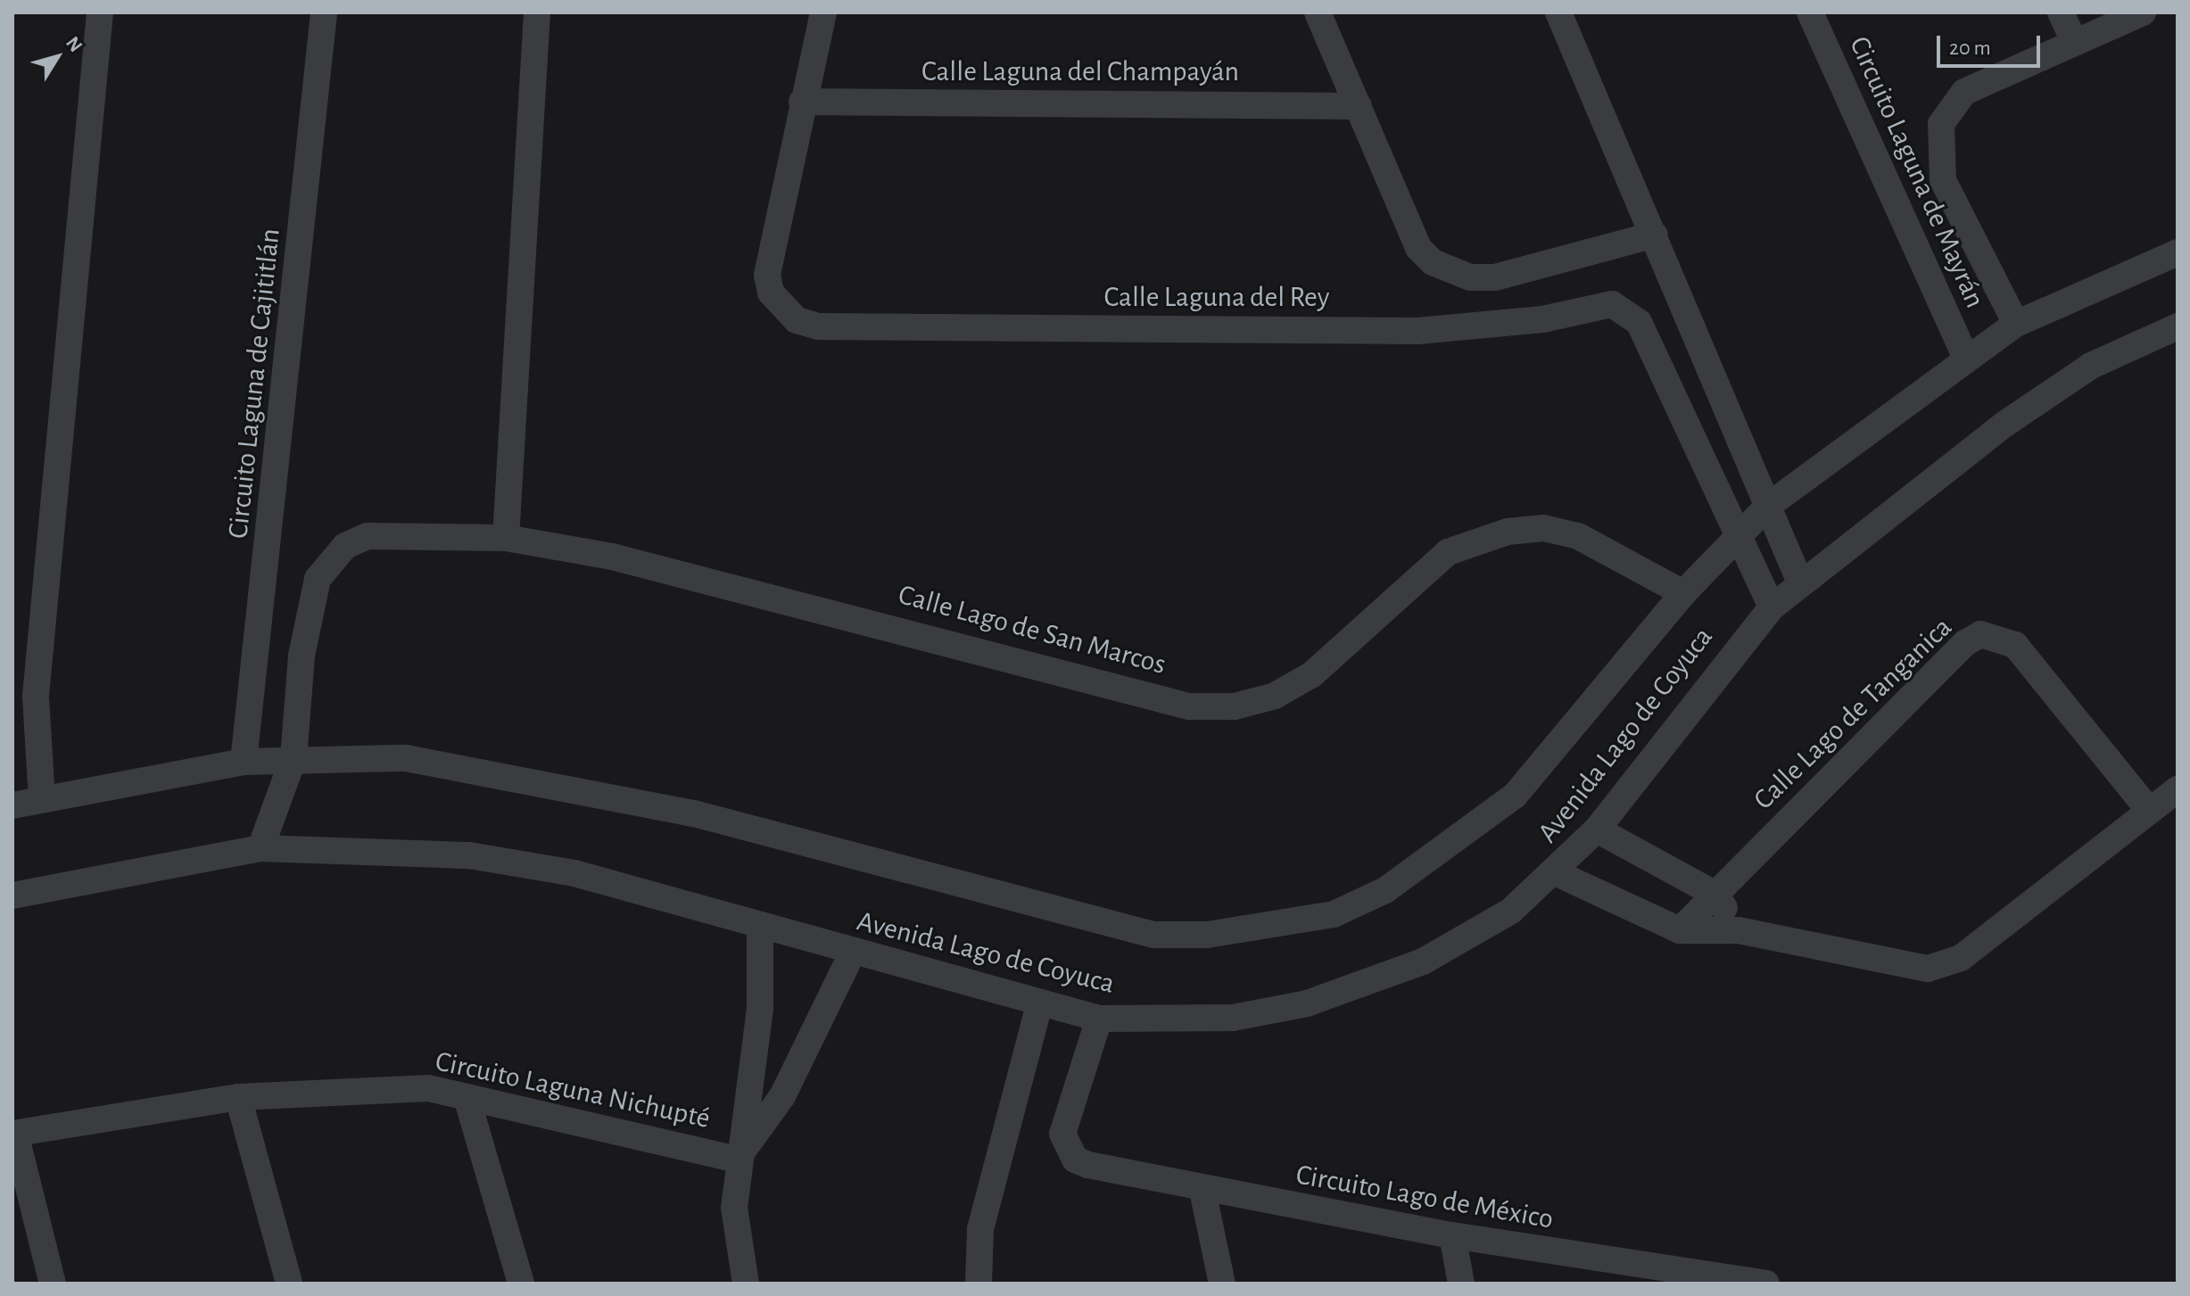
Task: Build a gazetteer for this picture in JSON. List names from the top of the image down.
{
  "streets": {
    "street": [
      "Calle Laguna del Champayán",
      "Circuito Laguna de Mayrán",
      "Calle Laguna del Rey",
      "Circuito Laguna de Cajititlán",
      "Calle Lago de San Marcos",
      "Calle Lago de Tanganica",
      "Avenida Lago de Coyuca",
      "Circuito Laguna Nichupté",
      "Circuito Lago de México"
    ]
  },
  "crossings": [
    ["Calle Laguna del Champayán", "Calle Laguna del Rey"],
    ["Circuito Laguna de Mayrán", "Avenida Lago de Coyuca"],
    ["Calle Laguna del Rey", "Avenida Lago de Coyuca"],
    ["Circuito Laguna de Cajititlán", "Avenida Lago de Coyuca"],
    ["Calle Lago de San Marcos", "Avenida Lago de Coyuca"],
    ["Avenida Lago de Coyuca", "Circuito Lago de México"]
  ],
  "scale_bar": "20 m",
  "north": "top right"
}
